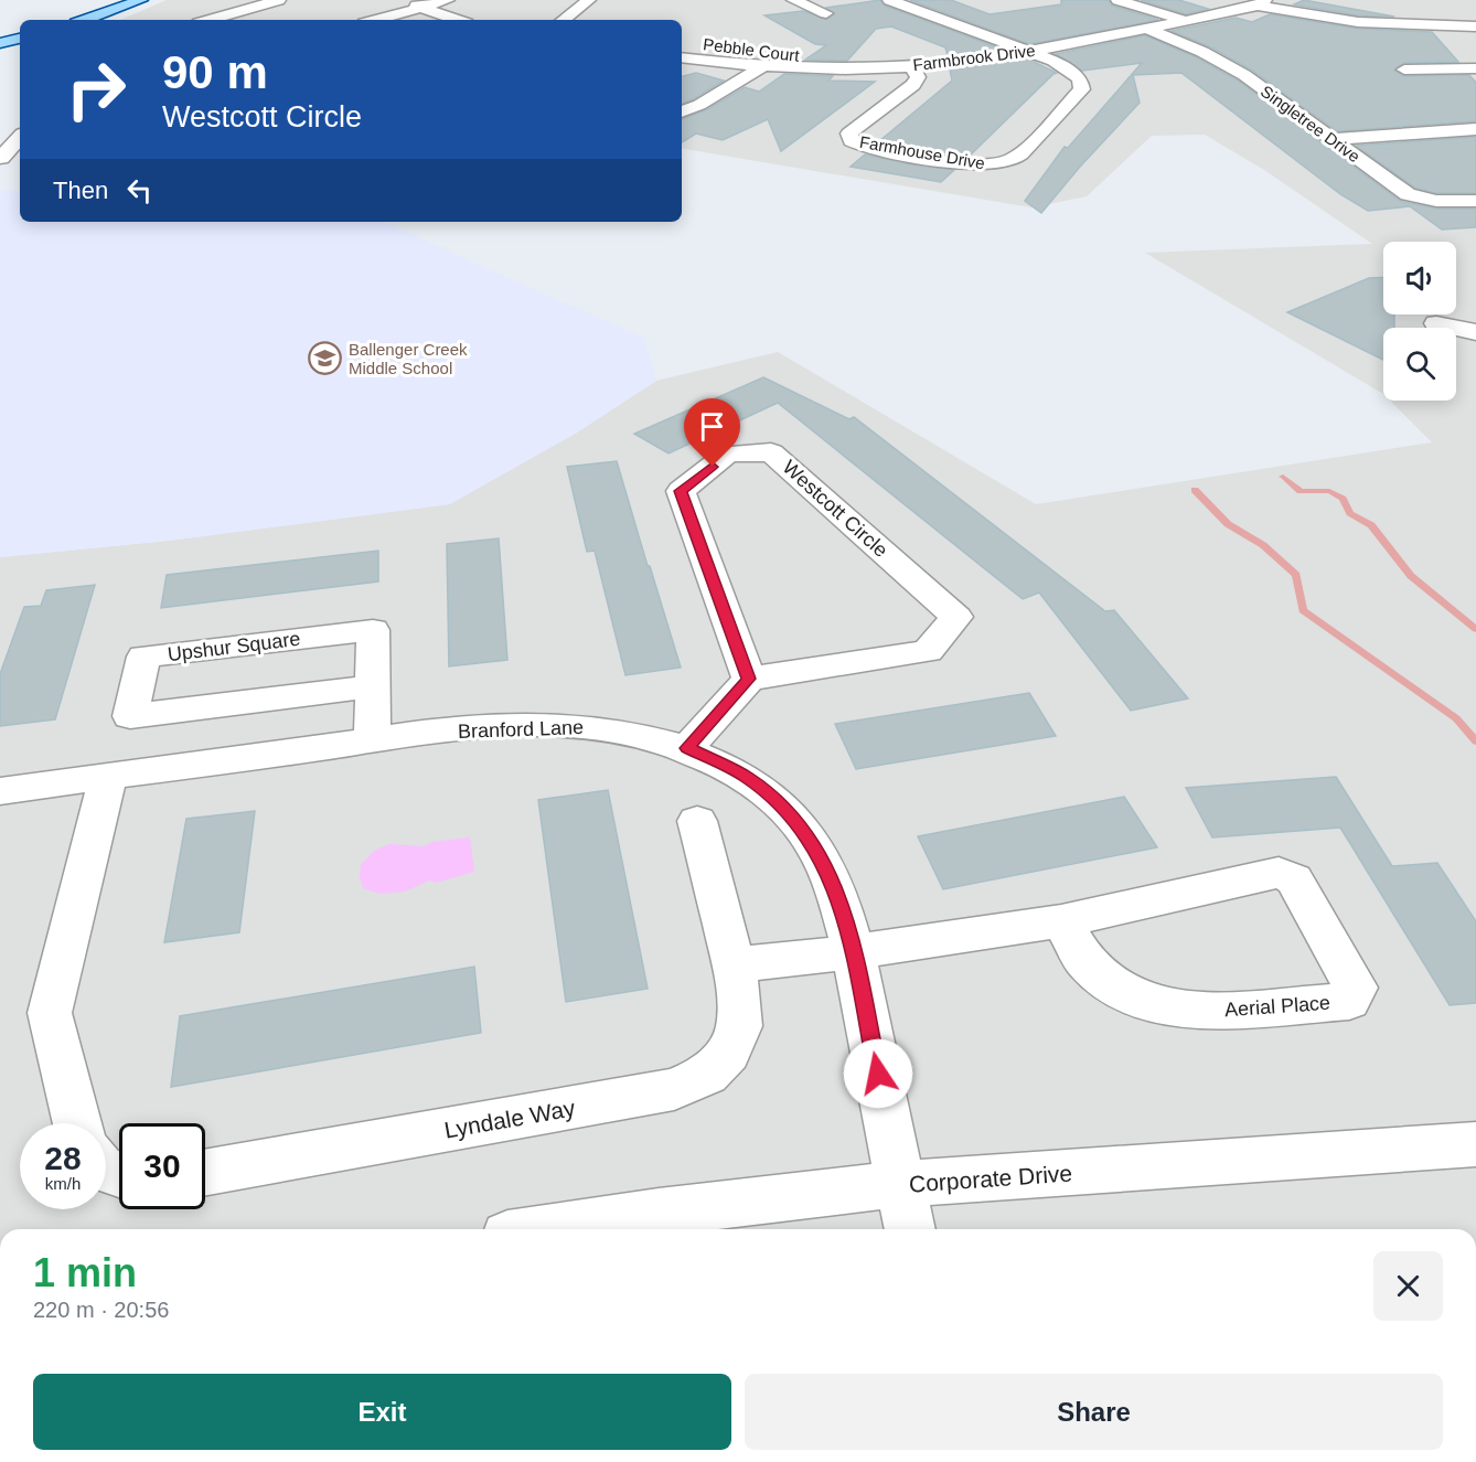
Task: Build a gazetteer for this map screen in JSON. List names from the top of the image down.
{
  "streets": {
    "street": [
      "Pebble Court",
      "Farmbrook Drive",
      "Singletree Drive",
      "Farmhouse Drive",
      "Westcott Circle",
      "Upshur Square",
      "Branford Lane",
      "Aerial Place",
      "Lyndale Way",
      "Corporate Drive"
    ]
  },
  "crossings": [
    ["Farmbrook Drive", "Singletree Drive"],
    ["Farmbrook Drive", "Farmhouse Drive"],
    ["Upshur Square", "Branford Lane"],
    ["Branford Lane", "Aerial Place"],
    ["Branford Lane", "Corporate Drive"]
  ],
  "places": {
    "school or university": ["Ballenger Creek Middle School"]
  },
  "page": {
    "turn": ["90 m", "Westcott Circle"],
    "then": "Then",
    "speed": "28 km/h",
    "limit": "30",
    "heading": ["1 min", "220 m · 20:56"],
    "buttons": ["Exit", "Share"]
  }
}
